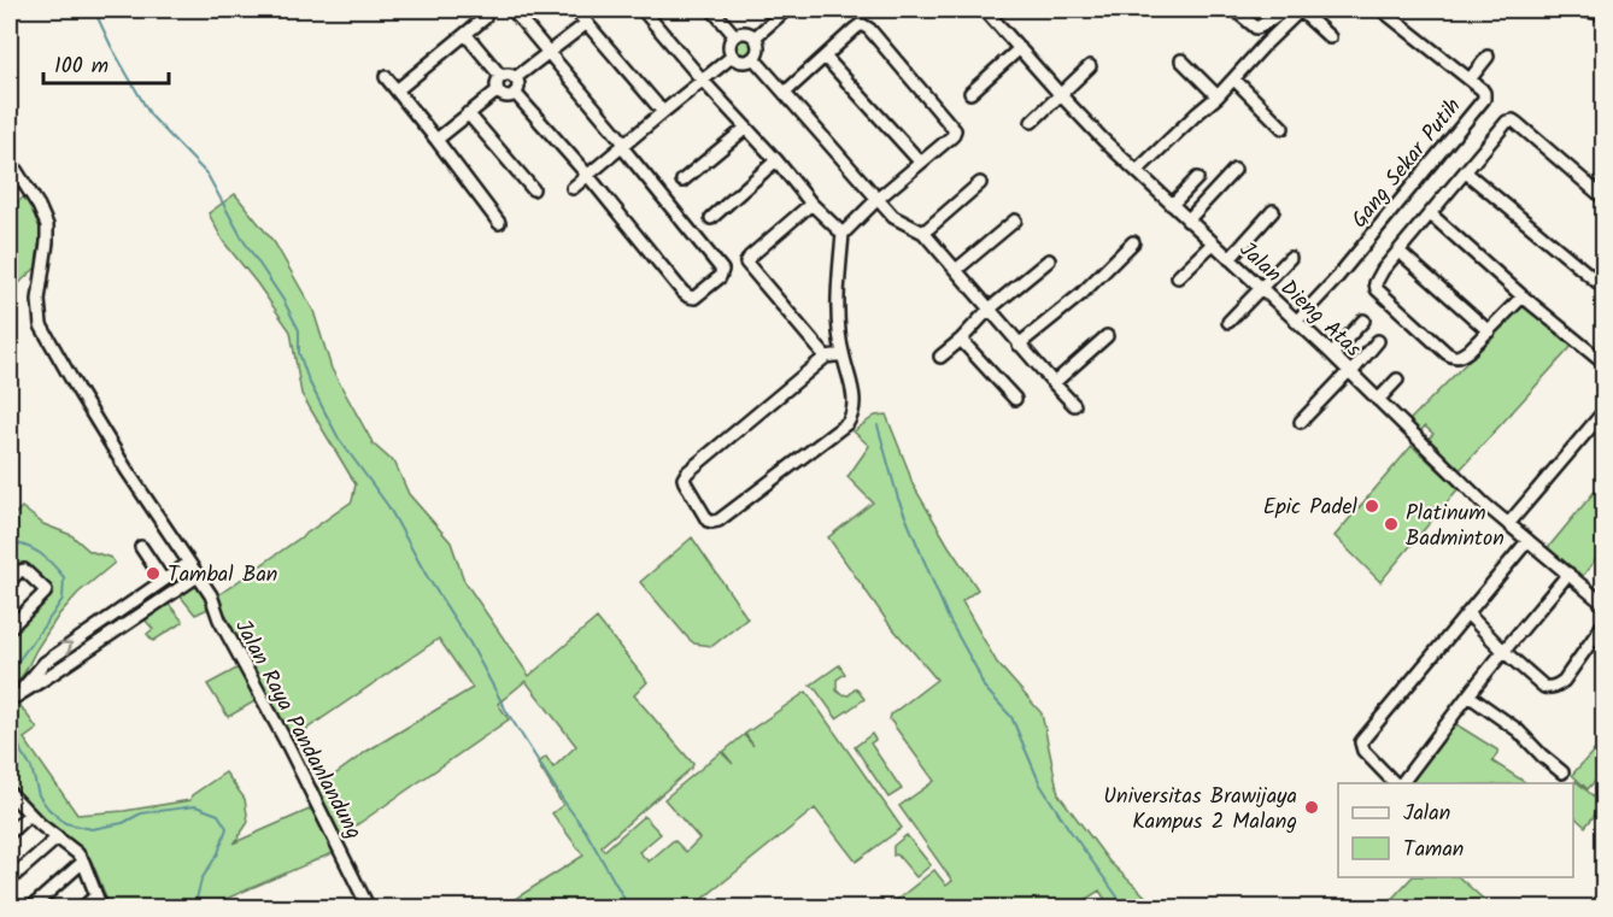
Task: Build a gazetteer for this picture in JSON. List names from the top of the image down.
{
  "streets": {
    "street": ["Gang Sekar Putih", "Jalan Dieng Atas", "Jalan Raya Pandanlandung"]
  },
  "crossings": [
    ["Gang Sekar Putih", "Jalan Dieng Atas"]
  ],
  "places": [
    "Epic Padel",
    "Platinum Badminton",
    "Tambal Ban",
    "Universitas Brawijaya Kampus 2 Malang"
  ],
  "legend": ["Jalan", "Taman"],
  "scale_bar": "100 m"
}
